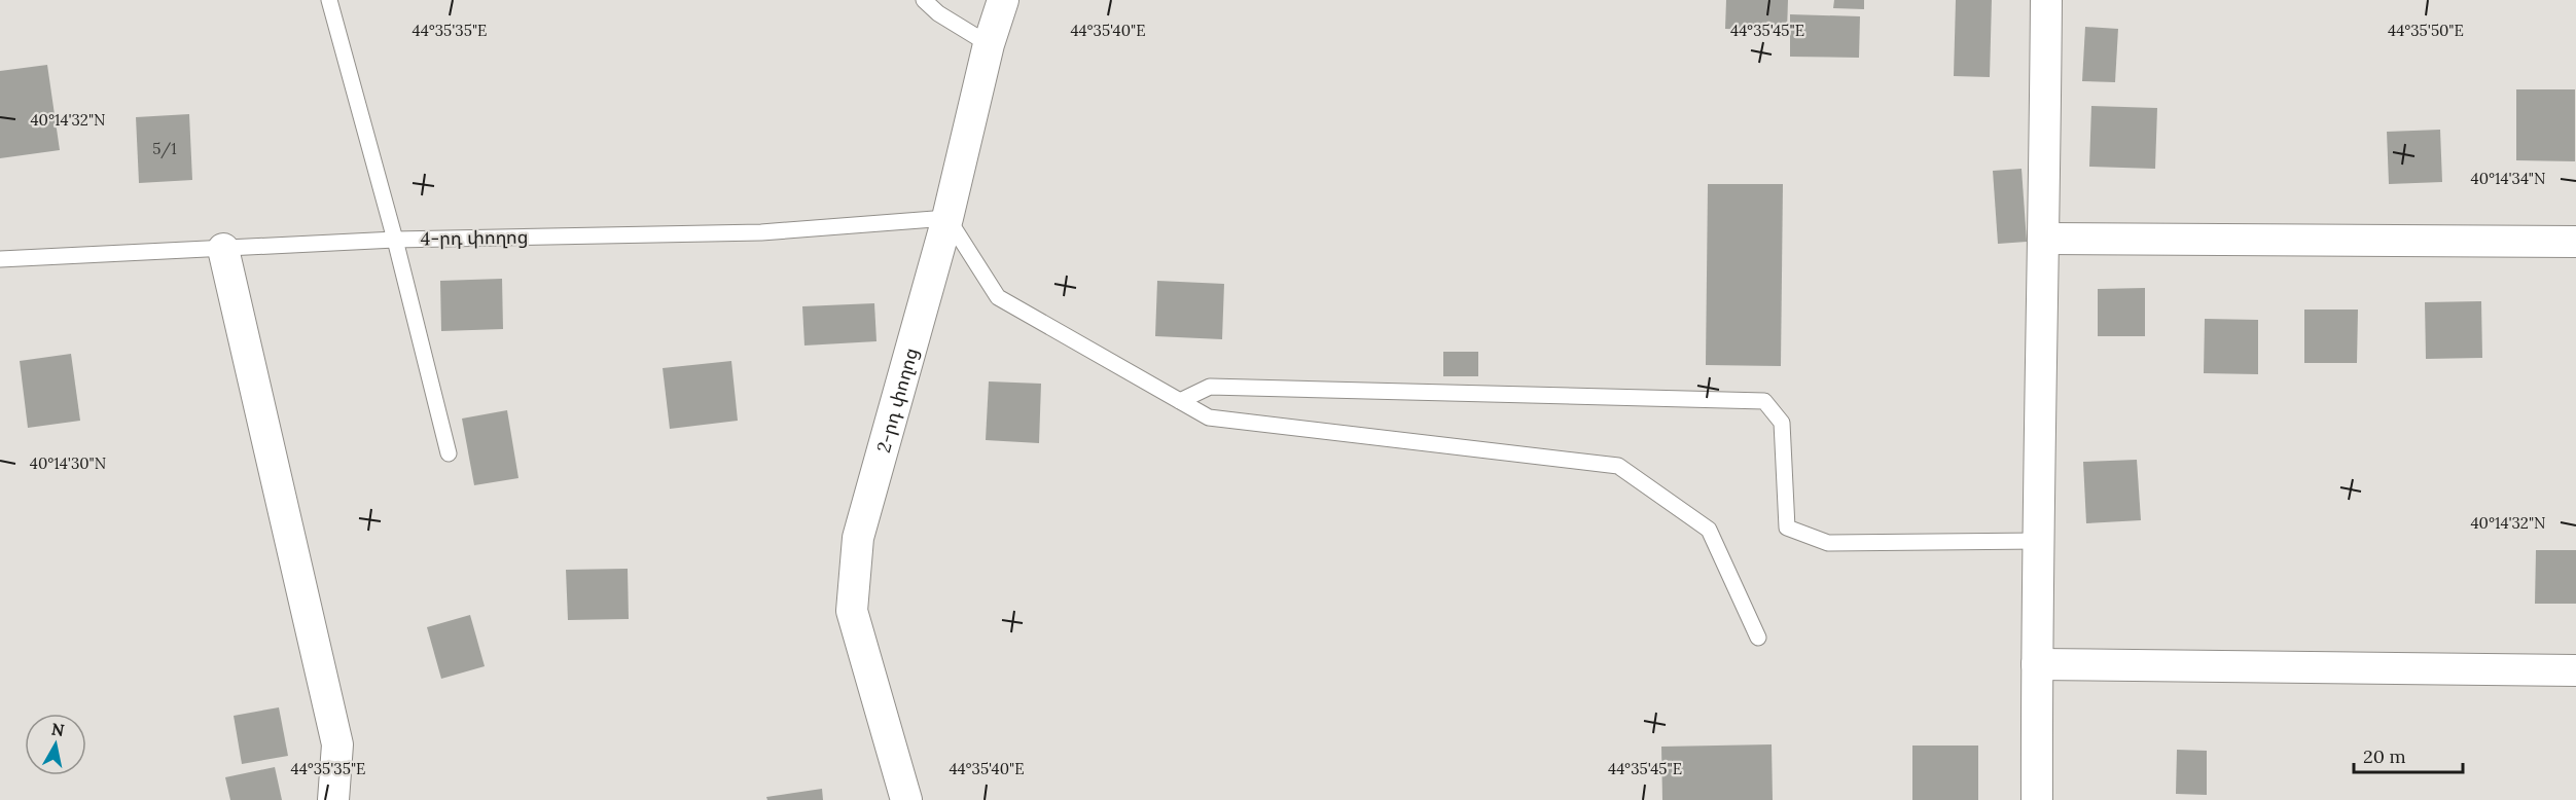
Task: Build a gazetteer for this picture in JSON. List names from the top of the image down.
{
  "streets": {
    "street": ["2-րդ փողոց"],
    "lane": ["4-րդ փողոց"]
  },
  "crossings": [
    ["4-րդ փողոց", "2-րդ փողոց"]
  ],
  "house_numbers": ["5/1"],
  "scale_bar": "20 m",
  "north": "top",
  "coordinates": [
    "44°35'35\"E",
    "44°35'40\"E",
    "44°35'45\"E",
    "44°35'50\"E",
    "40°14'32\"N",
    "40°14'34\"N",
    "40°14'30\"N"
  ]
}
